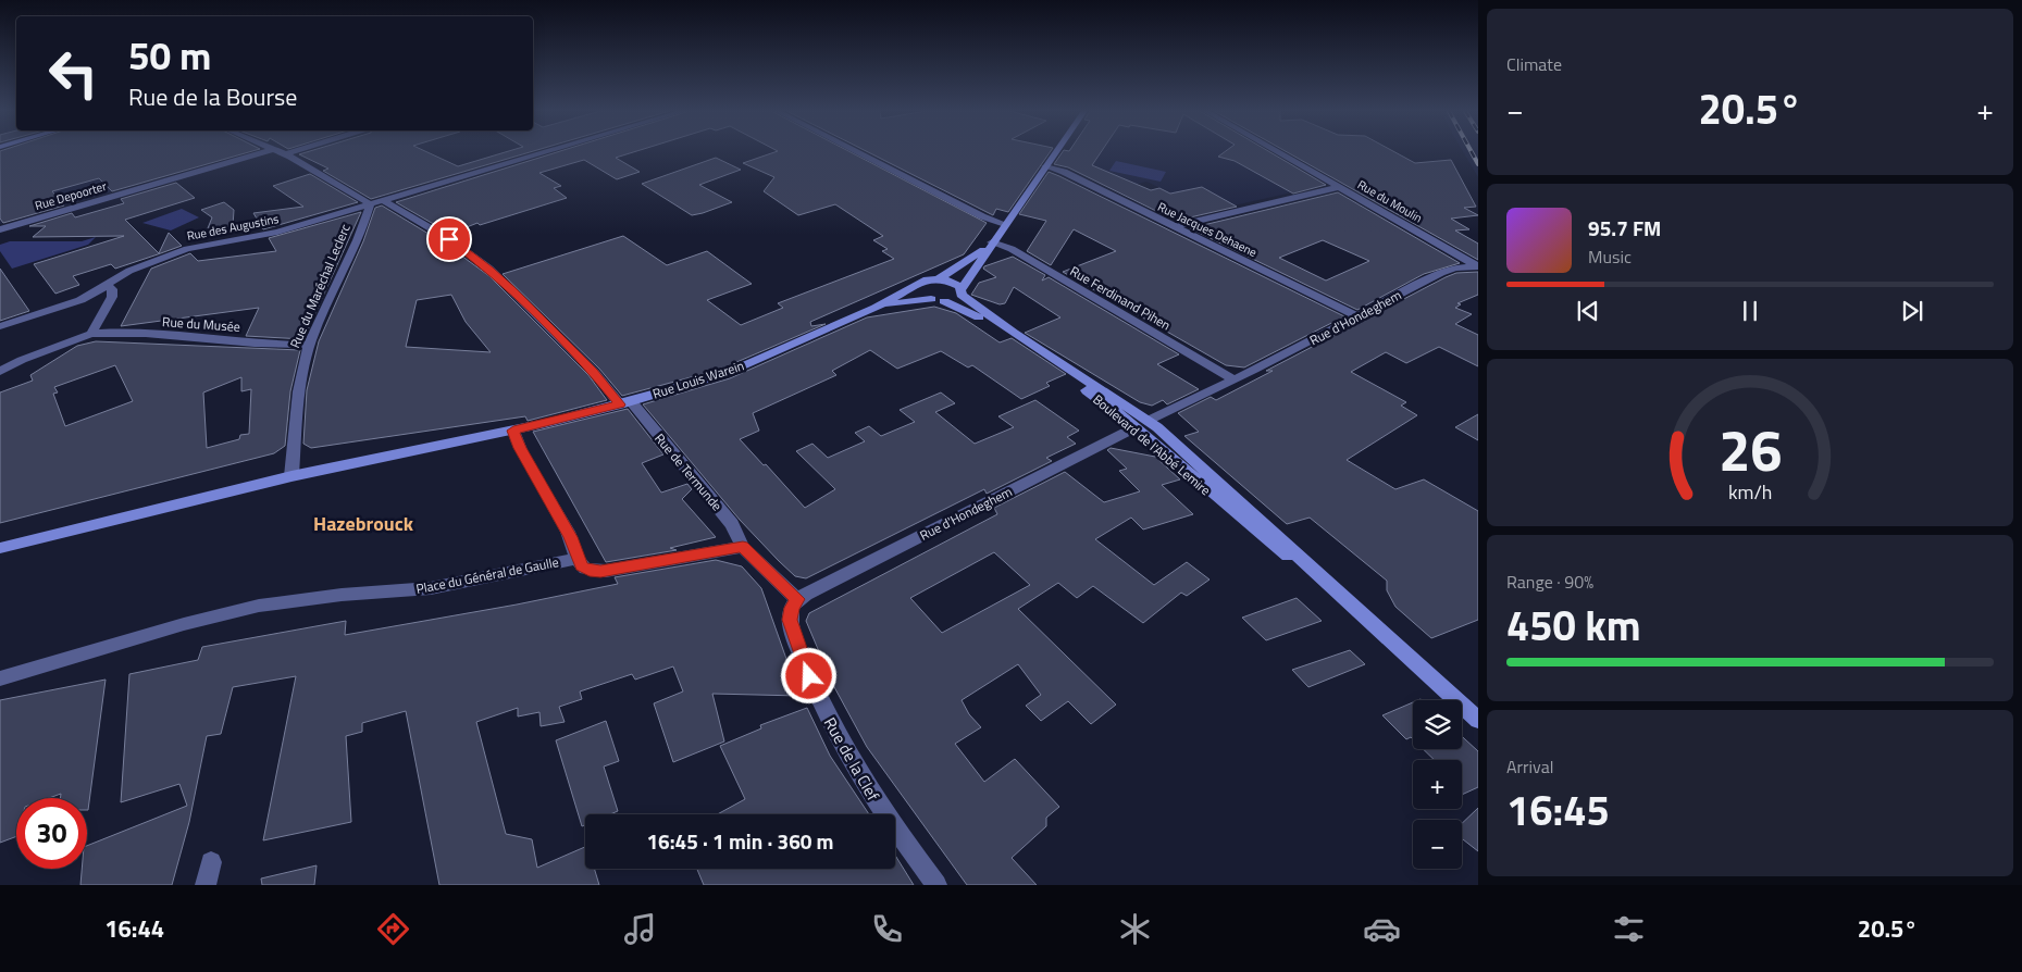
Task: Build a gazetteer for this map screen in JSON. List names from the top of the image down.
{
  "streets": {
    "main road": ["Rue Louis Warein", "Boulevard de l'Abbé Lemire"],
    "street": [
      "Rue Depoorter",
      "Rue du Moulin",
      "Rue des Augustins",
      "Rue Jacques Dehaene",
      "Rue du Maréchal Leclerc",
      "Rue Ferdinand Pihen",
      "Rue d'Hondeghem",
      "Rue du Musée",
      "Rue de Termunde",
      "Place du Général de Gaulle",
      "Rue de la Clef"
    ]
  },
  "crossings": [
    ["Rue du Moulin", "Rue d'Hondeghem"],
    ["Rue des Augustins", "Rue du Maréchal Leclerc"],
    ["Rue des Augustins", "Rue de Termunde"],
    ["Rue Jacques Dehaene", "Rue d'Hondeghem"],
    ["Rue du Maréchal Leclerc", "Rue du Musée"],
    ["Rue Ferdinand Pihen", "Rue d'Hondeghem"],
    ["Rue d'Hondeghem", "Boulevard de l'Abbé Lemire"],
    ["Rue d'Hondeghem", "Rue de la Clef"],
    ["Rue Louis Warein", "Boulevard de l'Abbé Lemire"],
    ["Rue Louis Warein", "Rue de Termunde"],
    ["Rue Louis Warein", "Place du Général de Gaulle"]
  ],
  "districts": ["Hazebrouck"],
  "page": {
    "tile": [
      "Climate",
      ["Range · 90%", "450 km"],
      ["Arrival", "16:45"]
    ],
    "turn": ["50 m", "Rue de la Bourse"],
    "heat": ["−", "20.5°", "+"],
    "song": ["95.7 FM", "Music"],
    "map_buttons": ["+", "−"],
    "limit": "30",
    "trip": "16:45 · 1 min · 360 m",
    "tabs": ["16:44", "20.5°"],
    "gauge": ["26", "km/h"]
  }
}
